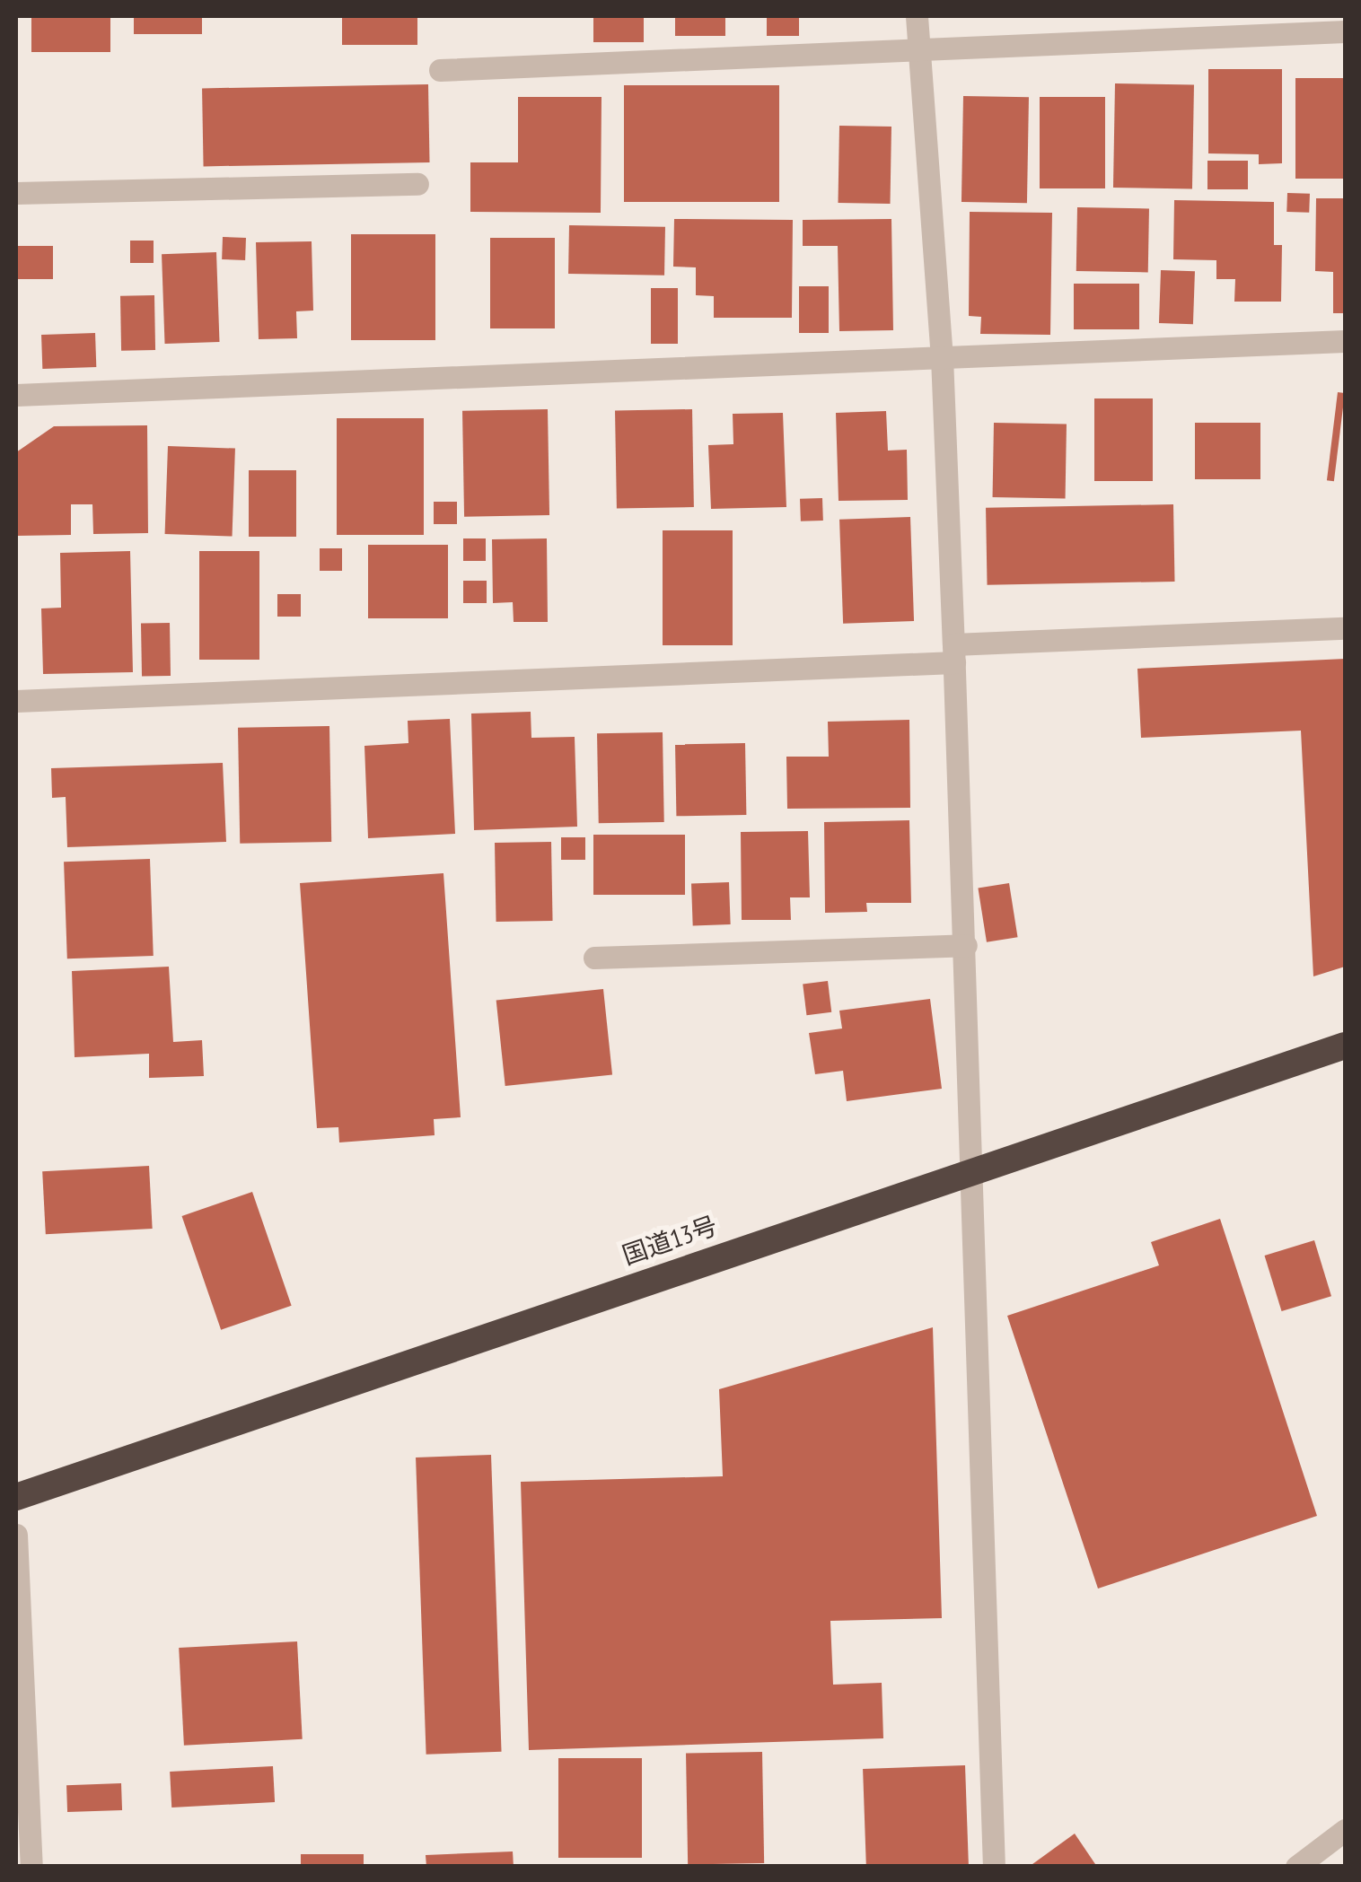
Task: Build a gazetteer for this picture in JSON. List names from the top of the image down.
{
  "streets": {
    "highway": ["国道13号"]
  }
}
